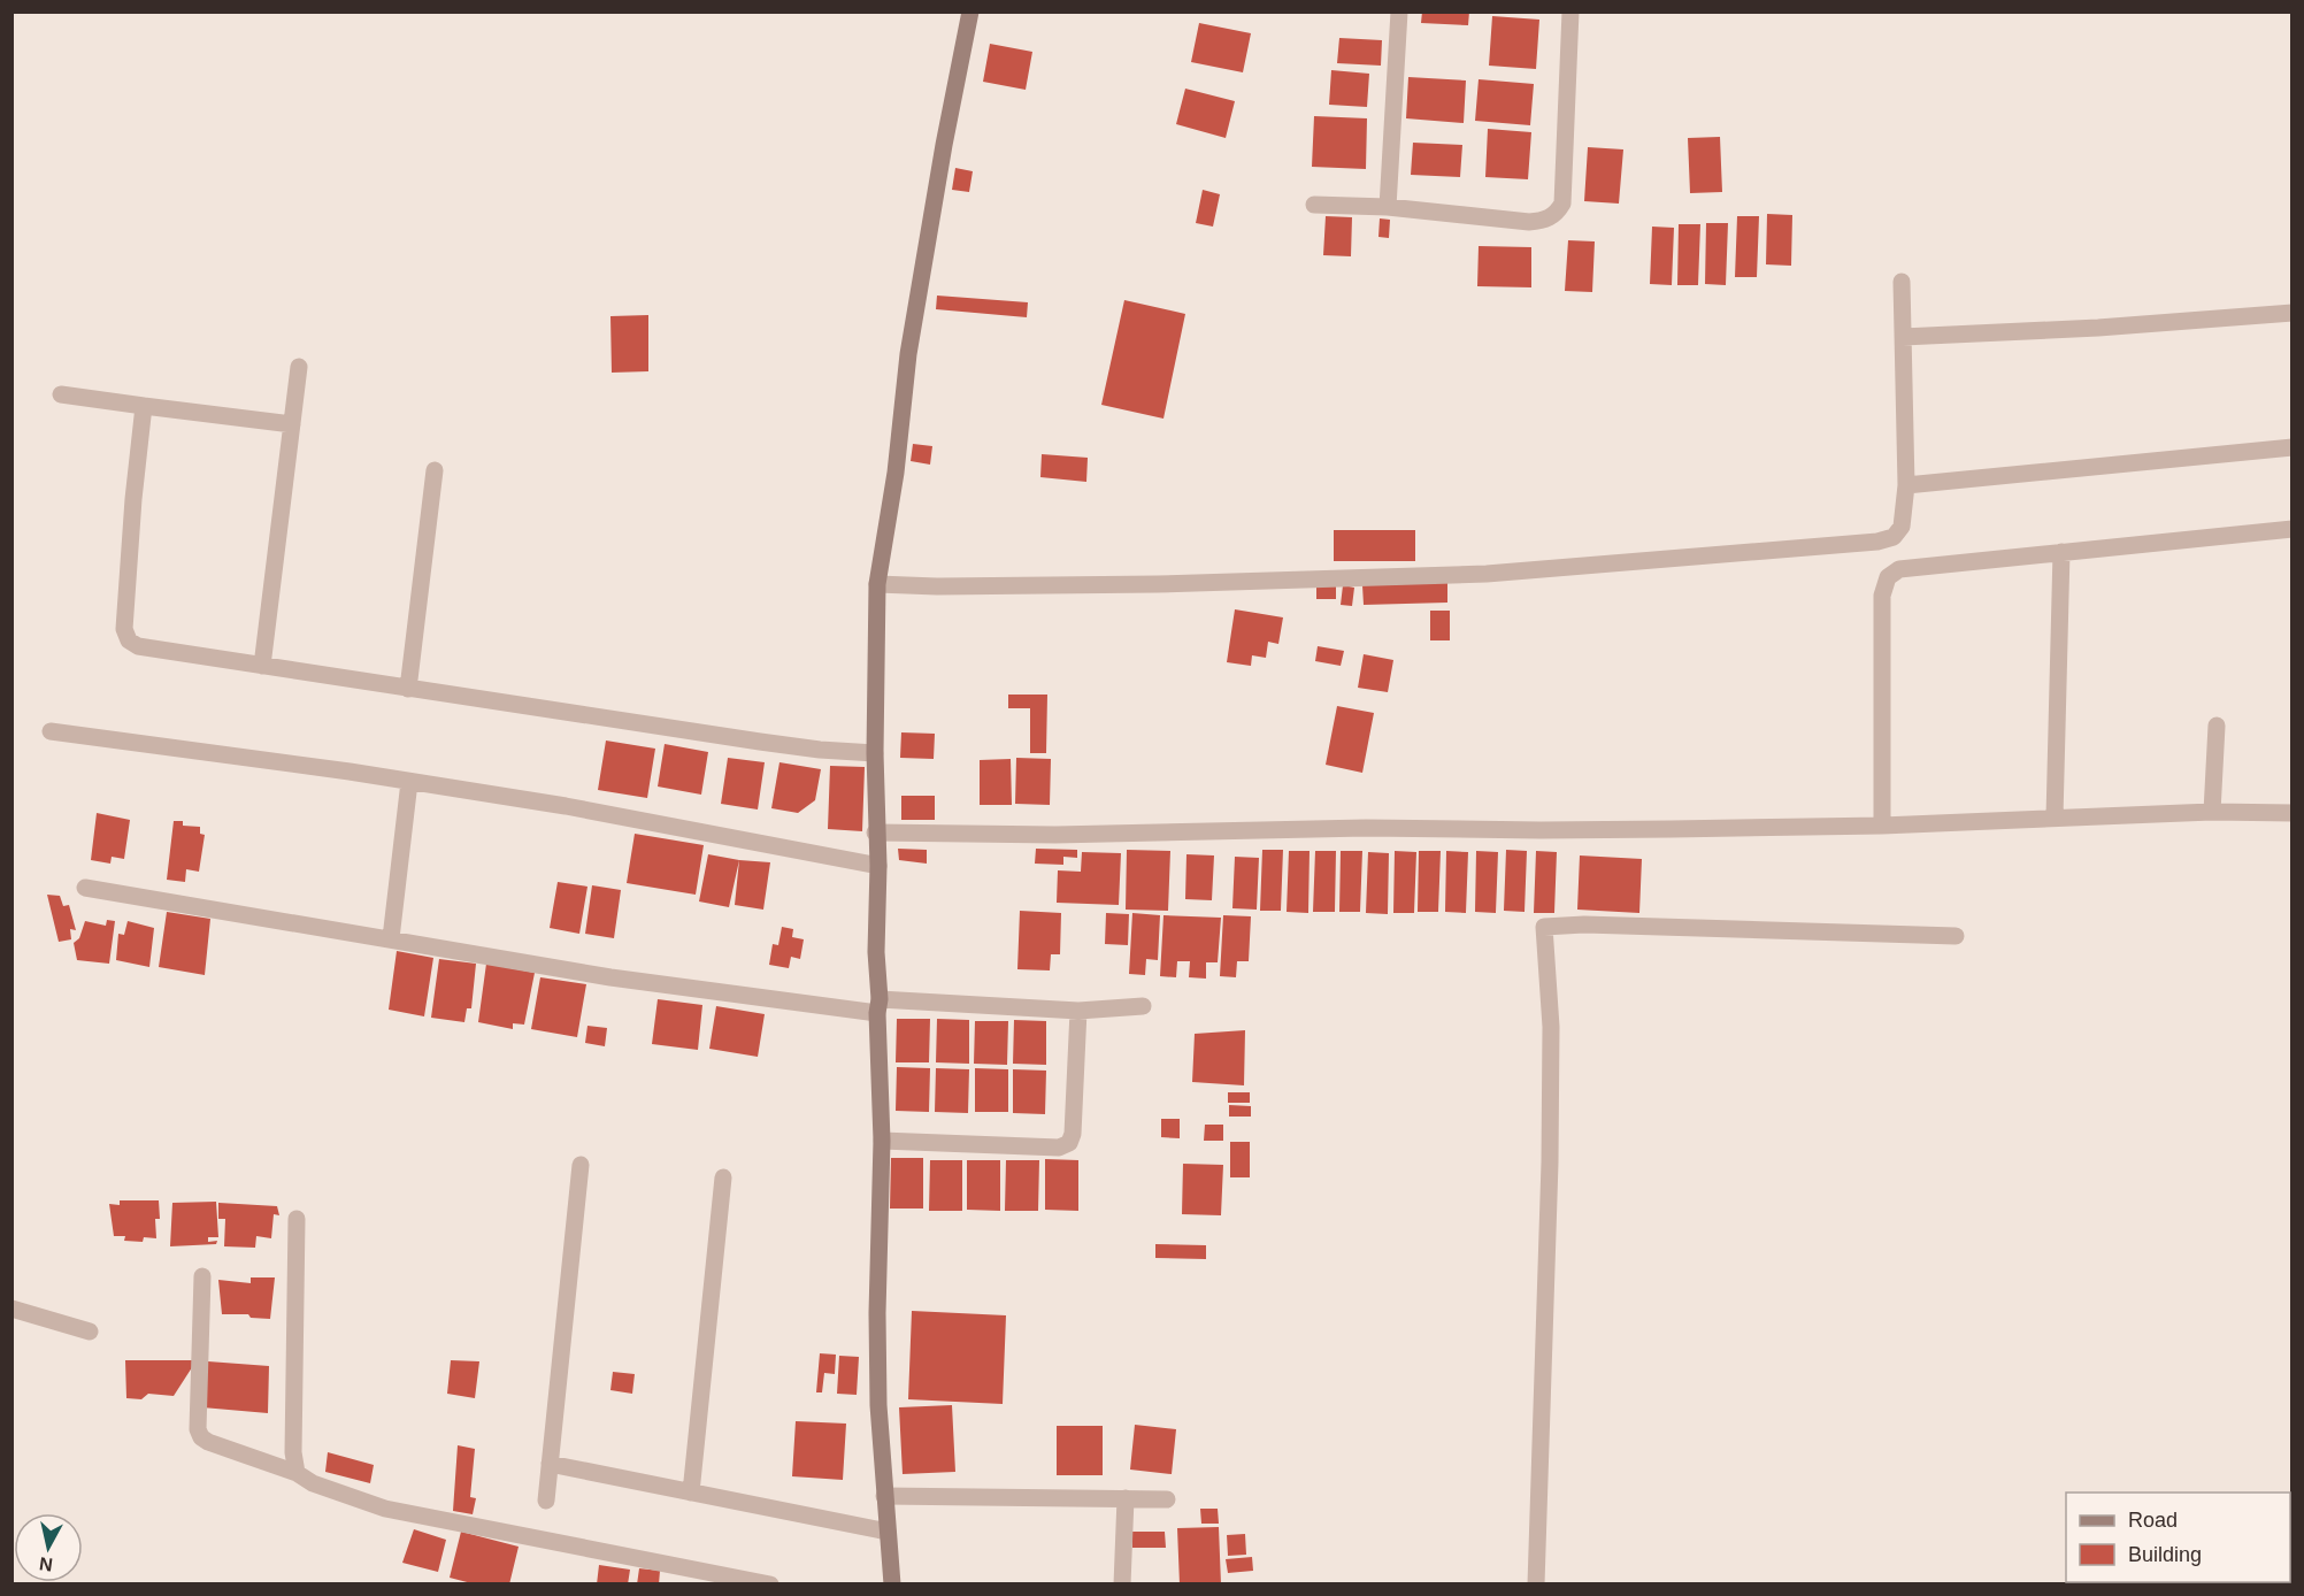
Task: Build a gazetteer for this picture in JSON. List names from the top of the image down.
{
  "legend": ["Road", "Building"],
  "north": "bottom"
}
